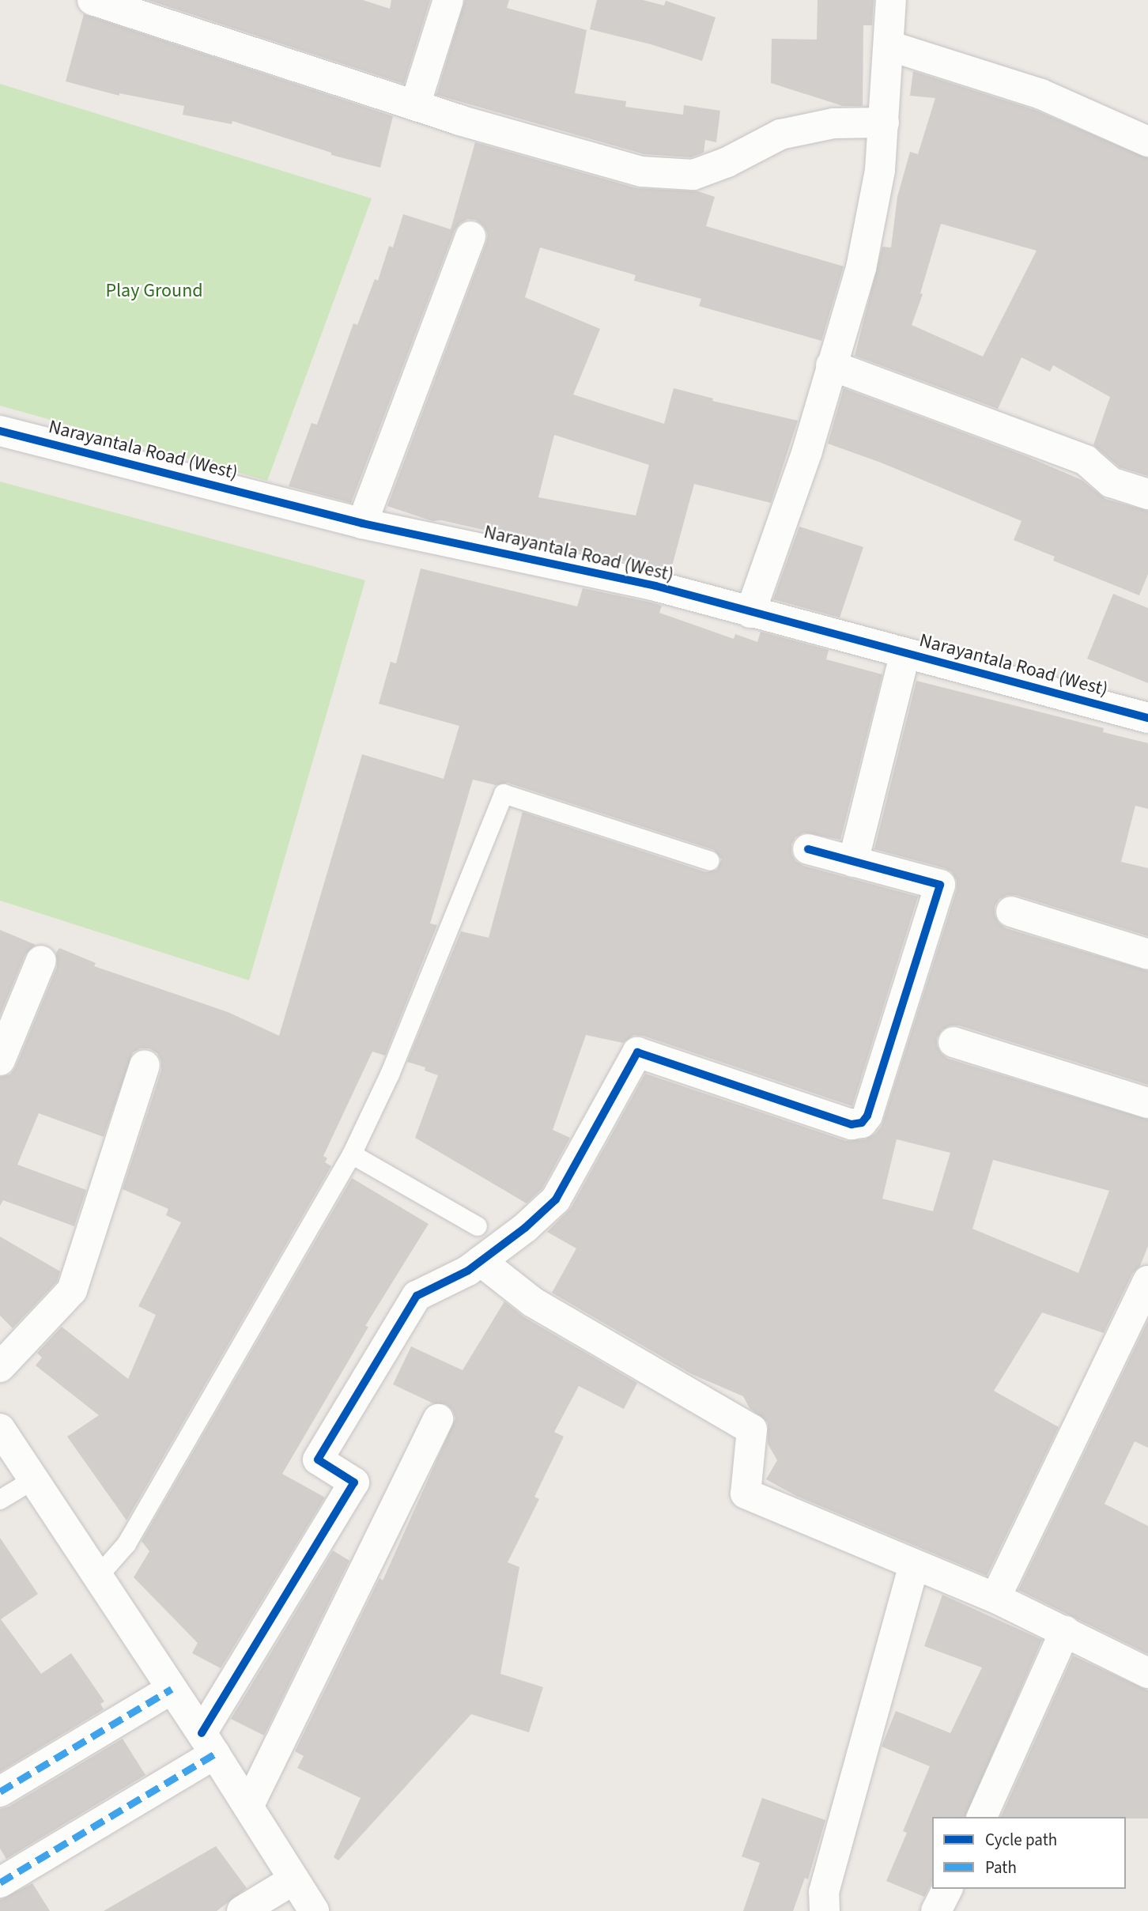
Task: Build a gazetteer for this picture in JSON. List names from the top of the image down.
{
  "streets": {
    "street": ["Narayantala Road (West)"]
  },
  "parks": ["Play Ground"],
  "legend": ["Cycle path", "Path"]
}
